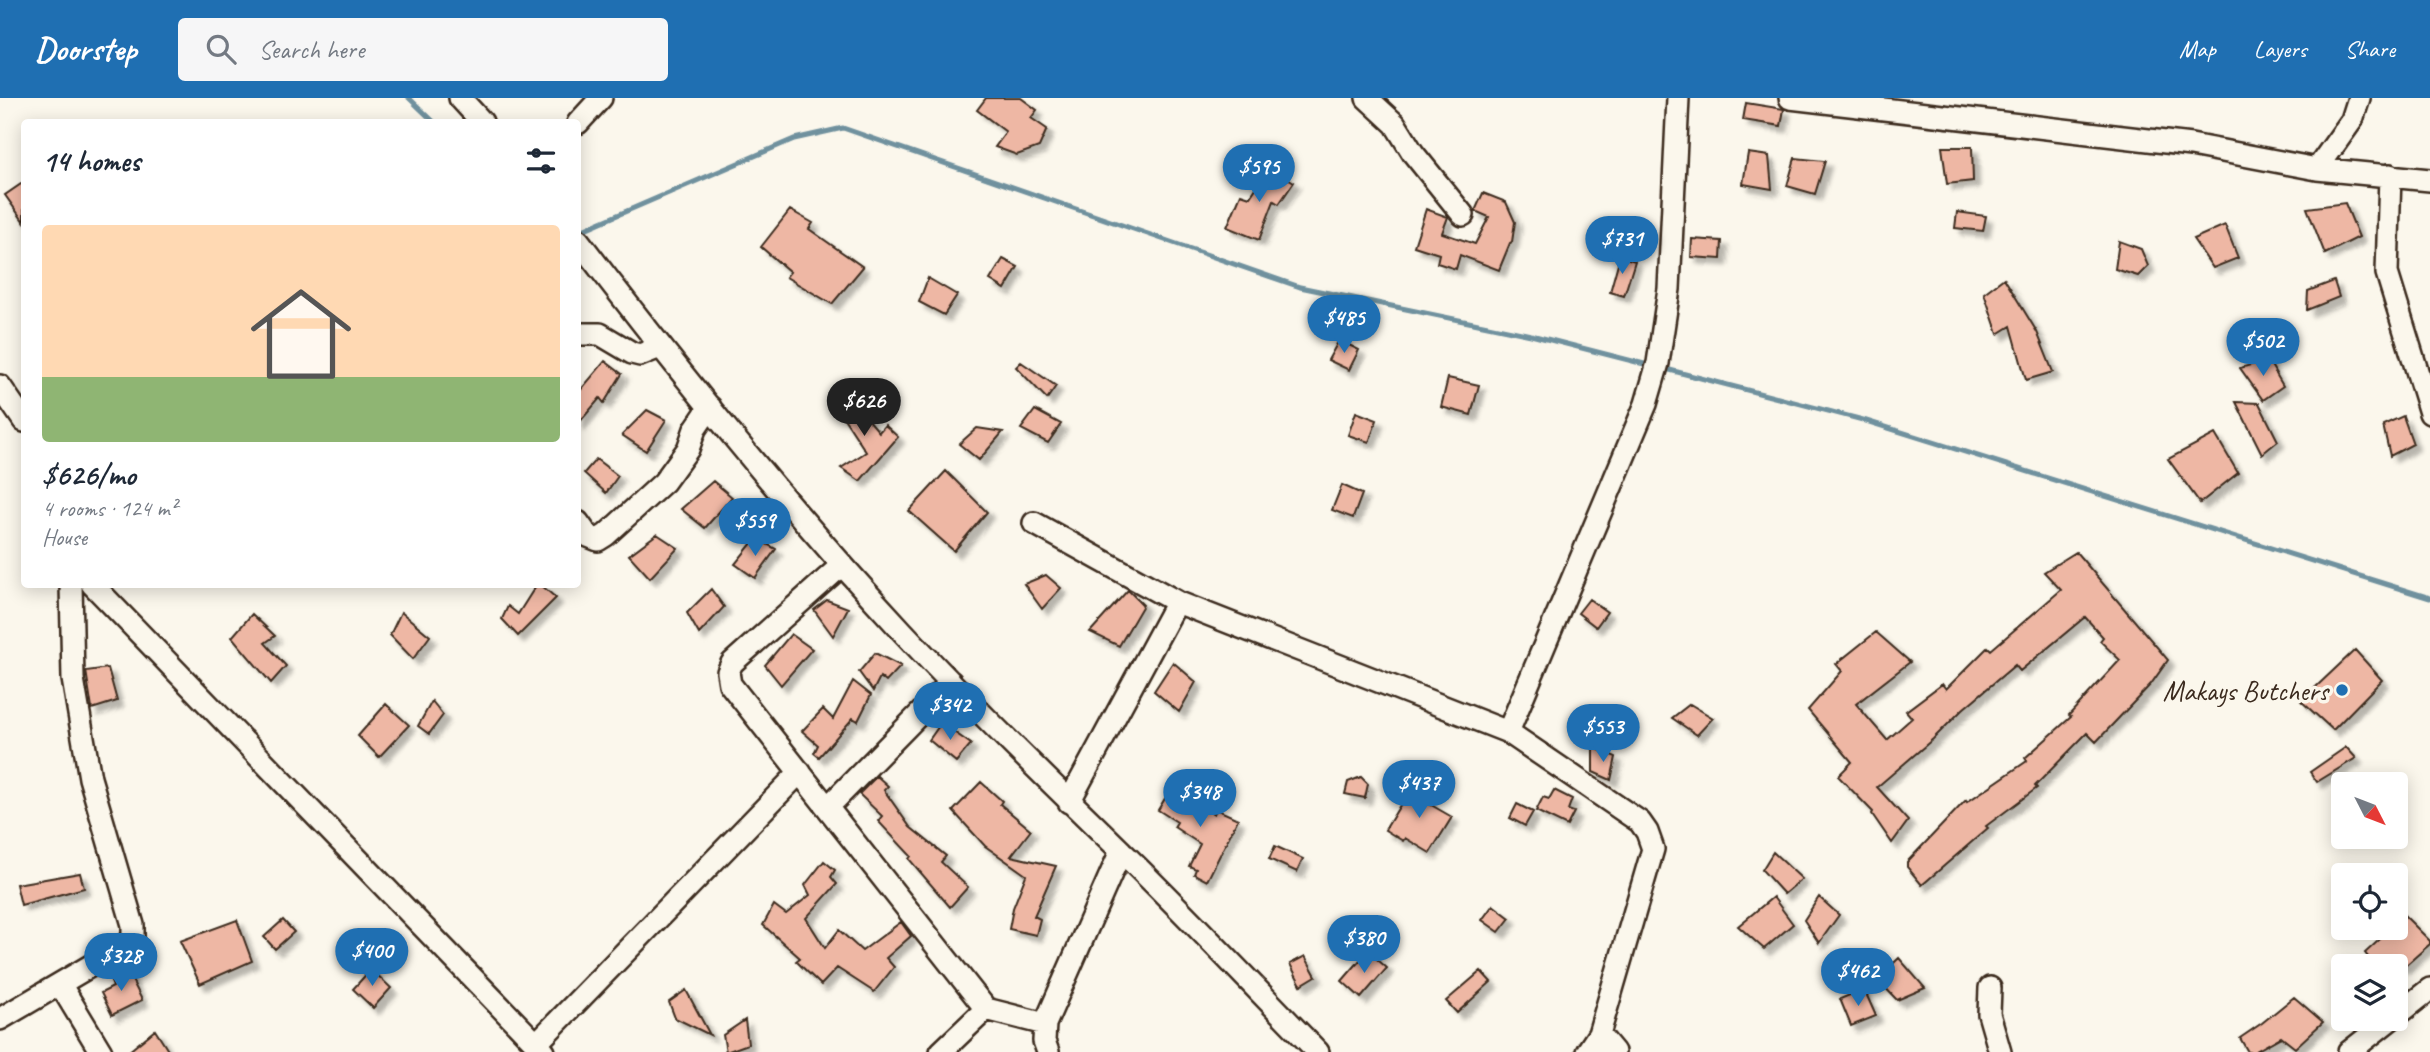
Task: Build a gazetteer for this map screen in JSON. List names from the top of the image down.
{
  "places": ["Makays Butchers"],
  "north": "bottom right",
  "page": {
    "header": "Doorstep",
    "search": "Search here",
    "nav": ["Map", "Layers", "Share"],
    "heading": "14 homes",
    "price": [
      "$595",
      "$731",
      "$485",
      "$502",
      "$626",
      "$559",
      "$342",
      "$553",
      "$437",
      "$348",
      "$380",
      "$400",
      "$328",
      "$462"
    ],
    "list": [
      {
        "name": "$626/mo",
        "note": "4 rooms · 124 m² · House"
      }
    ]
  }
}
